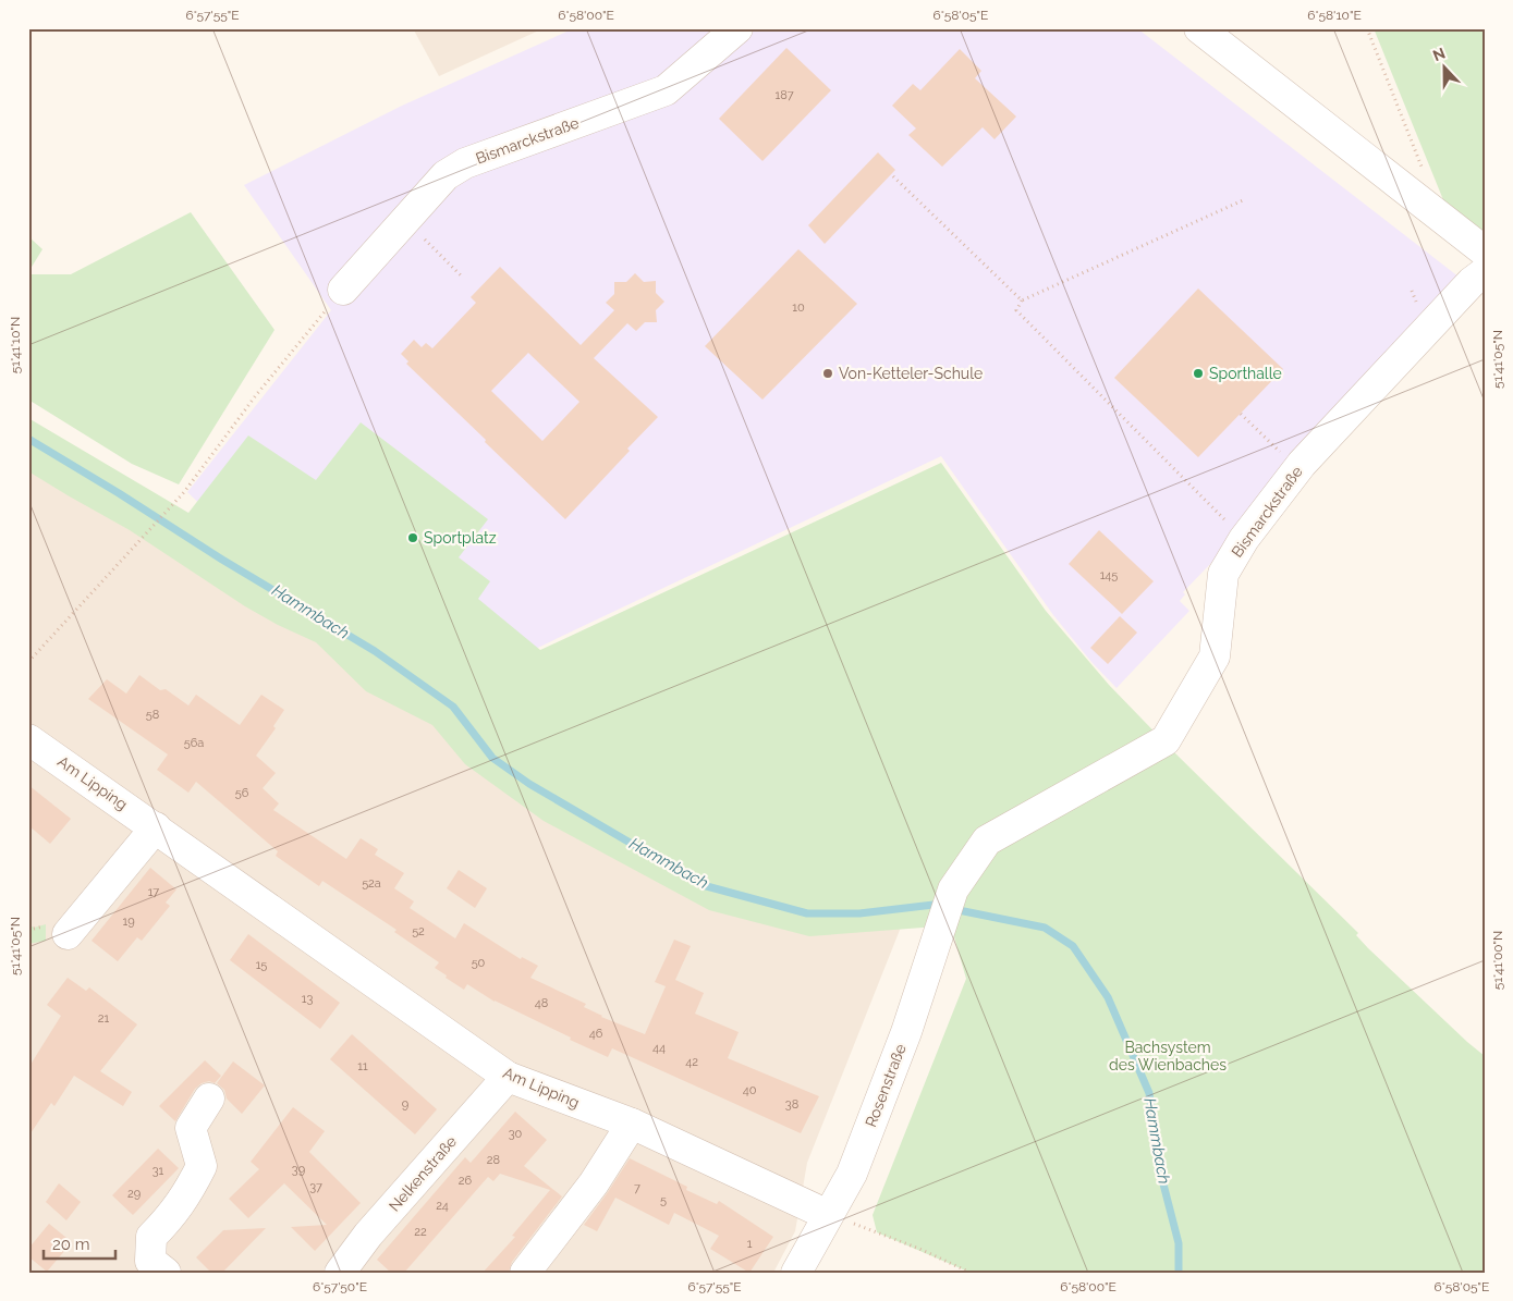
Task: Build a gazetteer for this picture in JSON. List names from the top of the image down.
{
  "streets": {
    "street": [
      "Bismarckstraße",
      "Am Lipping",
      "Rosenstraße",
      "Nelkenstraße"
    ]
  },
  "crossings": [
    ["Bismarckstraße", "Rosenstraße"],
    ["Am Lipping", "Rosenstraße"],
    ["Am Lipping", "Nelkenstraße"]
  ],
  "water": ["Hammbach"],
  "parks": ["Bachsystem des Wienbaches"],
  "places": ["Von-Ketteler-Schule", "Sporthalle", "Sportplatz"],
  "house_numbers": [
    "187",
    "10",
    "145",
    "58",
    "56a",
    "56",
    "52a",
    "17",
    "19",
    "52",
    "50",
    "15",
    "13",
    "48",
    "21",
    "46",
    "44",
    "42",
    "11",
    "40",
    "9",
    "38",
    "30",
    "28",
    "39",
    "31",
    "26",
    "37",
    "7",
    "29",
    "5",
    "24",
    "22",
    "1"
  ],
  "scale_bar": "20 m",
  "north": "top",
  "coordinates": [
    "6°57'55\"E",
    "6°58'00\"E",
    "6°58'05\"E",
    "6°58'10\"E",
    "51°41'10\"N",
    "51°41'05\"N",
    "51°41'00\"N",
    "6°57'50\"E"
  ]
}
